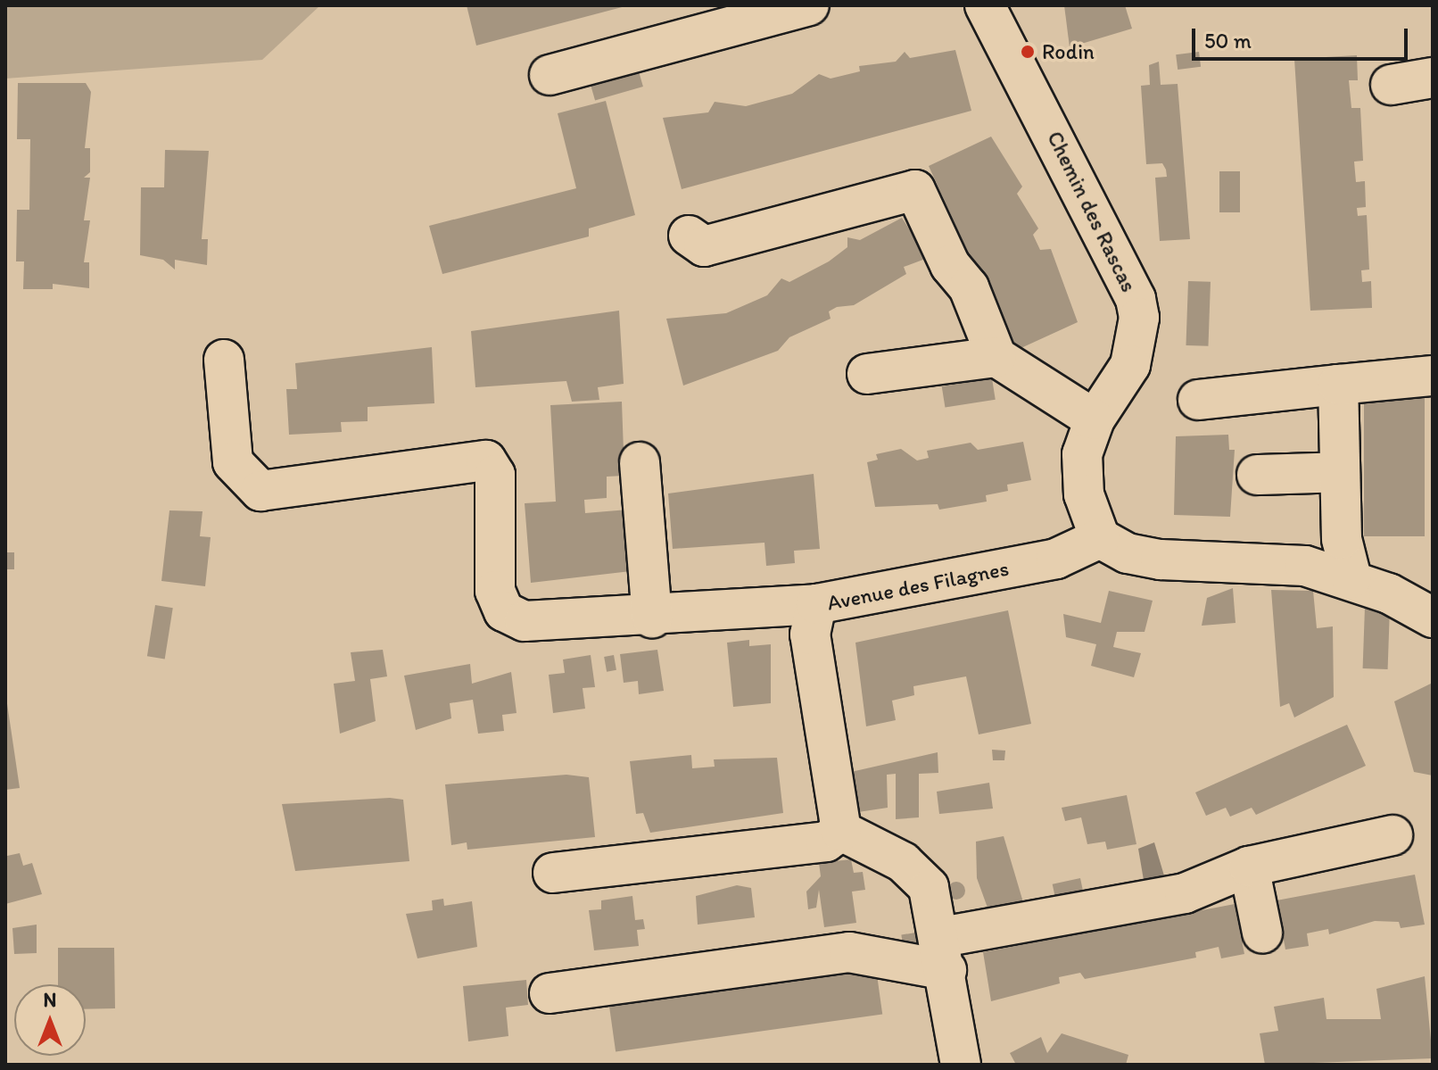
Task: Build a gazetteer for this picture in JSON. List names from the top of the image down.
{
  "streets": {
    "street": ["Chemin des Rascas", "Avenue des Filagnes"]
  },
  "crossings": [
    ["Chemin des Rascas", "Avenue des Filagnes"]
  ],
  "places": ["Rodin"],
  "scale_bar": "50 m",
  "north": "top"
}
